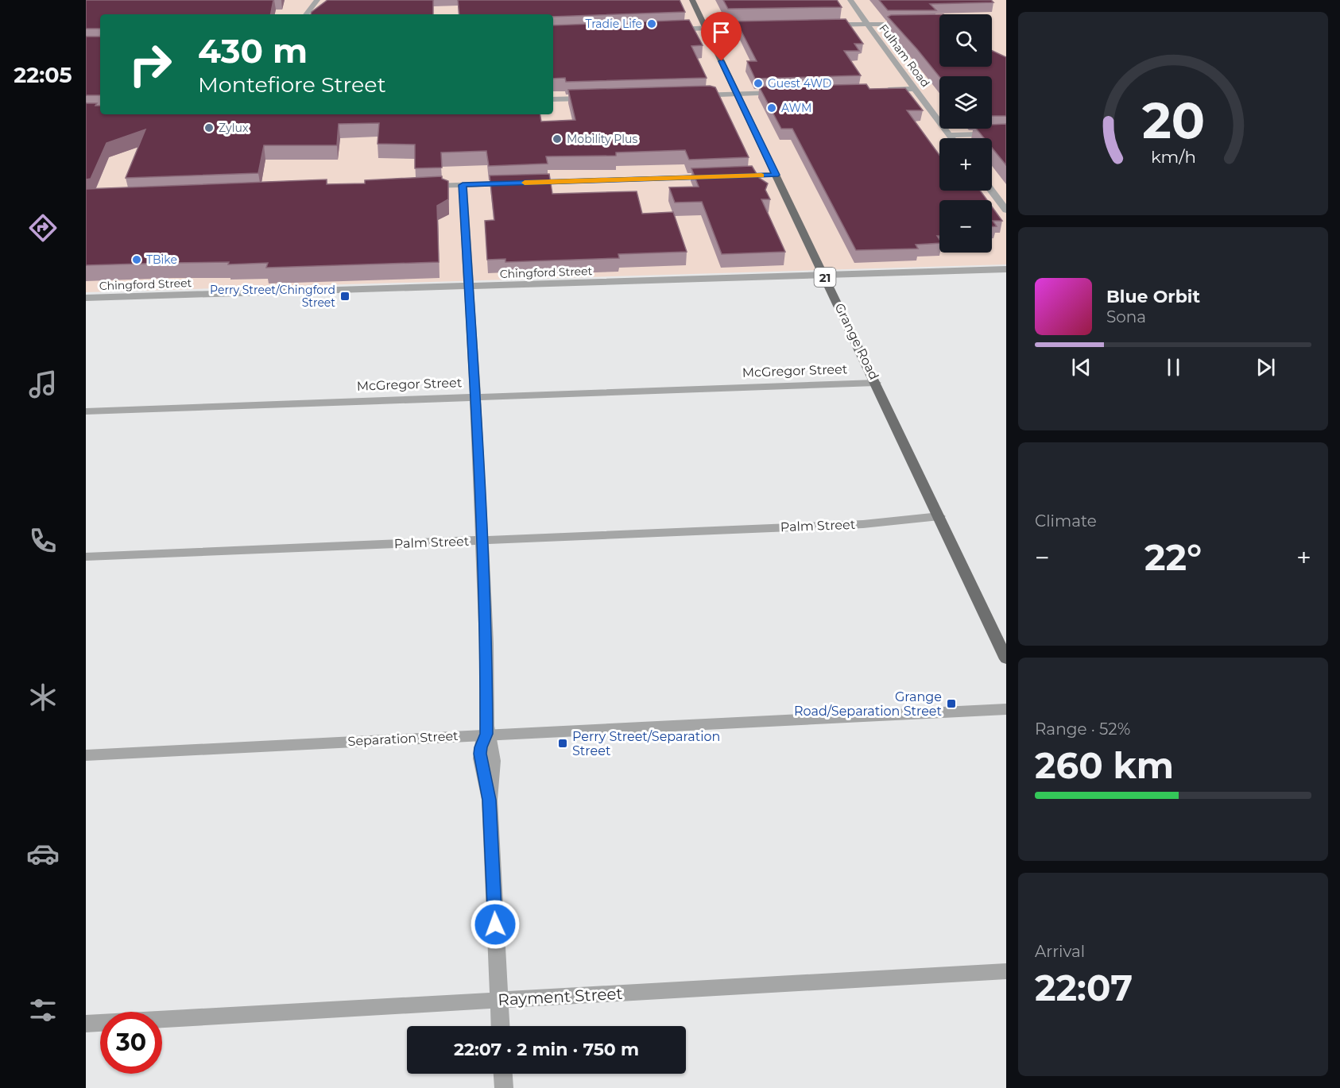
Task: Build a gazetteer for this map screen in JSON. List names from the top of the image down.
{
  "streets": {
    "main road": ["21", "Grange Road"],
    "street": [
      "Fulham Road",
      "Chingford Street",
      "McGregor Street",
      "Palm Street",
      "Separation Street",
      "Rayment Street"
    ]
  },
  "crossings": [
    ["Chingford Street", "Grange Road"],
    ["Grange Road", "McGregor Street"],
    ["Grange Road", "Palm Street"]
  ],
  "places": {
    "other": [
      "Tradie Life",
      "Guest 4WD",
      "AWM",
      "Zylux",
      "Mobility Plus",
      "TBike"
    ],
    "transit": ["Perry Street/Chingford Street", "Grange Road/Separation Street", "Perry Street/Separation Street"]
  },
  "page": {
    "tabs": "22:05",
    "map_buttons": ["+", "−"],
    "turn": ["430 m", "Montefiore Street"],
    "song": ["Blue Orbit", "Sona"],
    "tile": [
      "Climate",
      ["Range · 52%", "260 km"],
      ["Arrival", "22:07"]
    ],
    "heat": ["−", "22°", "+"],
    "limit": "30",
    "trip": "22:07 · 2 min · 750 m",
    "gauge": ["20", "km/h"]
  }
}
